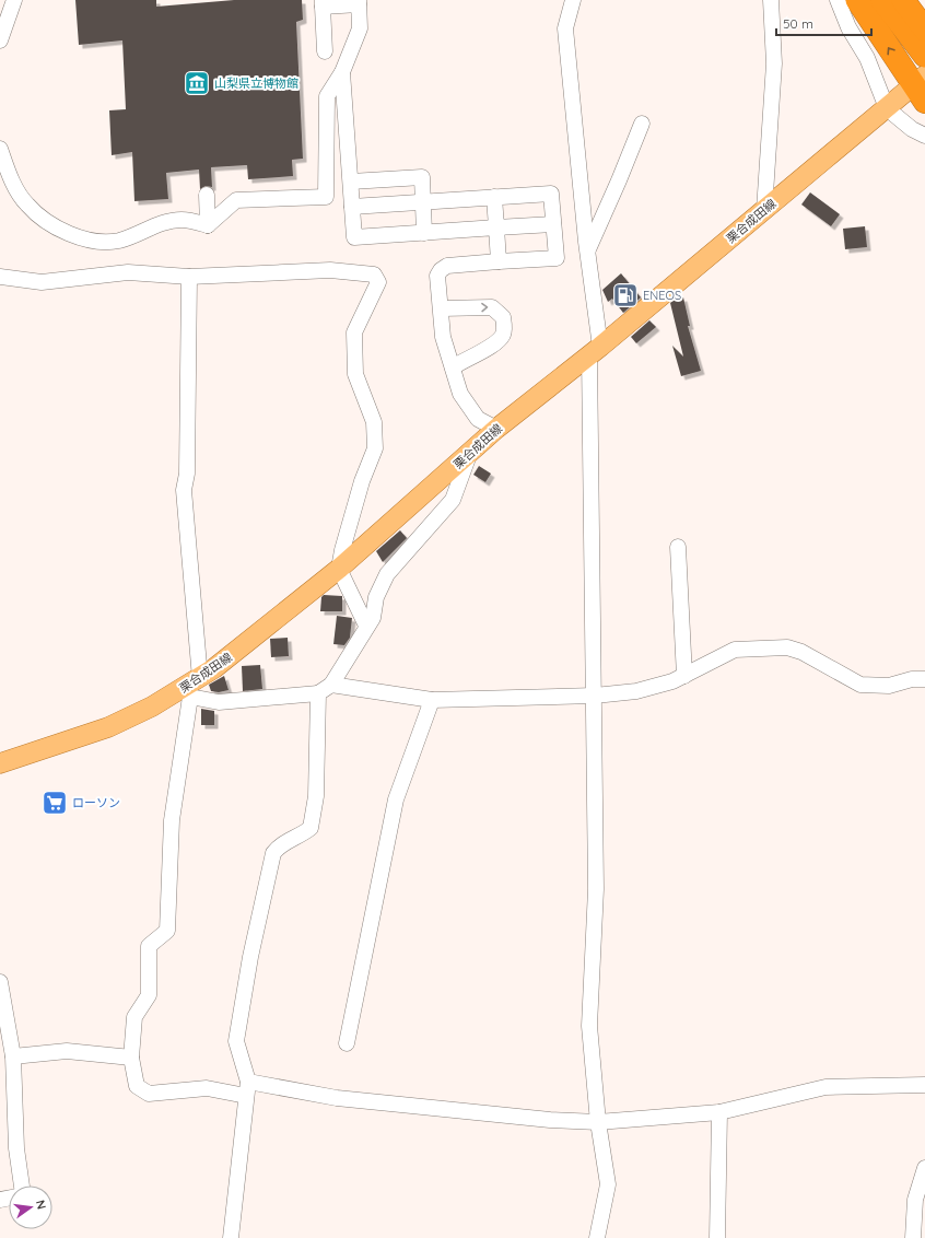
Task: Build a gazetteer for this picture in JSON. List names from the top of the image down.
{
  "streets": {
    "main road": ["栗合成田線"]
  },
  "places": {
    "museum": ["山梨県立博物館"],
    "fuel station": ["ENEOS"],
    "supermarket": ["ローソン"]
  },
  "scale_bar": "50 m",
  "north": "right"
}
